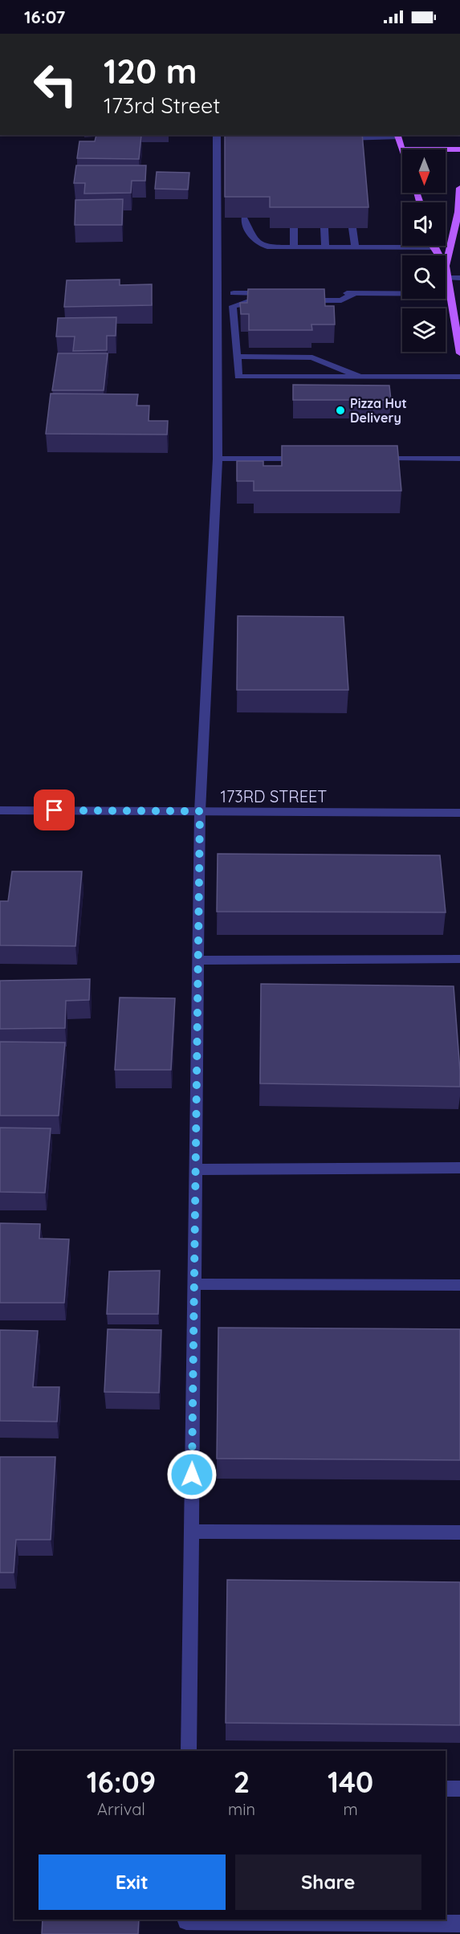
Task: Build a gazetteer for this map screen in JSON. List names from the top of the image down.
{
  "streets": {
    "street": ["173RD STREET"]
  },
  "places": ["Pizza Hut Delivery"],
  "north": "bottom",
  "page": {
    "status": "16:07",
    "turn": ["120 m", "173rd Street"],
    "eta": [
      "16:09",
      "Arrival",
      "2",
      "min",
      "140",
      "m"
    ],
    "buttons": ["Exit", "Share"]
  }
}
